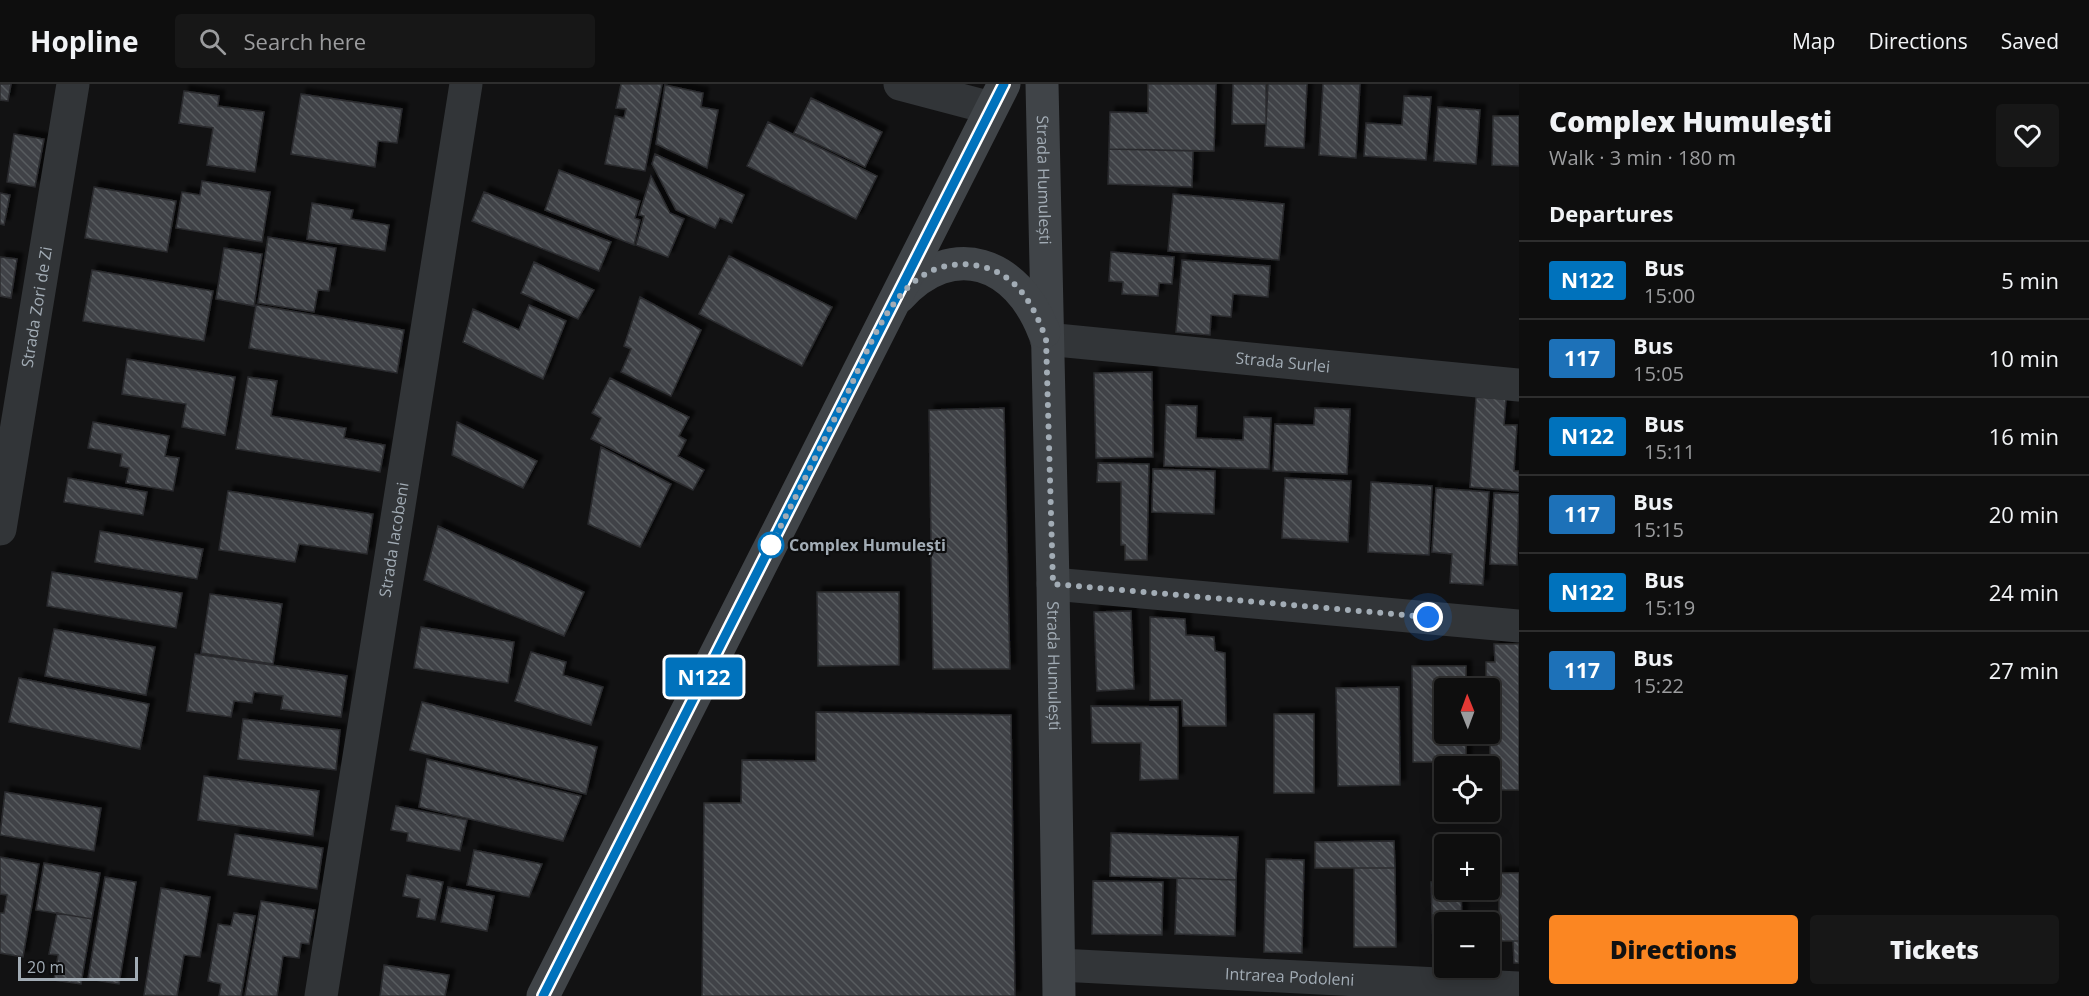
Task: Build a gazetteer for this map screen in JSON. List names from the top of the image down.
{
  "streets": {
    "street": [
      "Strada Humulești",
      "Strada Zori de Zi",
      "Strada Surlei",
      "Strada Iacobeni",
      "Intrarea Podoleni"
    ]
  },
  "crossings": [
    ["Strada Humulești", "Strada Surlei"],
    ["Strada Humulești", "Intrarea Podoleni"]
  ],
  "places": ["Complex Humulești"],
  "lines": ["bus line N122"],
  "scale_bar": "20 m",
  "north": "top",
  "page": {
    "header": "Hopline",
    "search": "Search here",
    "nav": ["Map", "Directions", "Saved"],
    "on_map": "N122",
    "heading": [
      ["Complex Humulești", "Walk · 3 min · 180 m"],
      "Departures"
    ],
    "list": [
      {
        "mark": "N122",
        "name": "Bus",
        "note": "15:00",
        "value": "5 min"
      },
      {
        "mark": "117",
        "name": "Bus",
        "note": "15:05",
        "value": "10 min"
      },
      {
        "mark": "N122",
        "name": "Bus",
        "note": "15:11",
        "value": "16 min"
      },
      {
        "mark": "117",
        "name": "Bus",
        "note": "15:15",
        "value": "20 min"
      },
      {
        "mark": "N122",
        "name": "Bus",
        "note": "15:19",
        "value": "24 min"
      },
      {
        "mark": "117",
        "name": "Bus",
        "note": "15:22",
        "value": "27 min"
      }
    ],
    "map_buttons": ["+", "−"],
    "buttons": ["Directions", "Tickets"],
    "scale": "20 m"
  }
}
